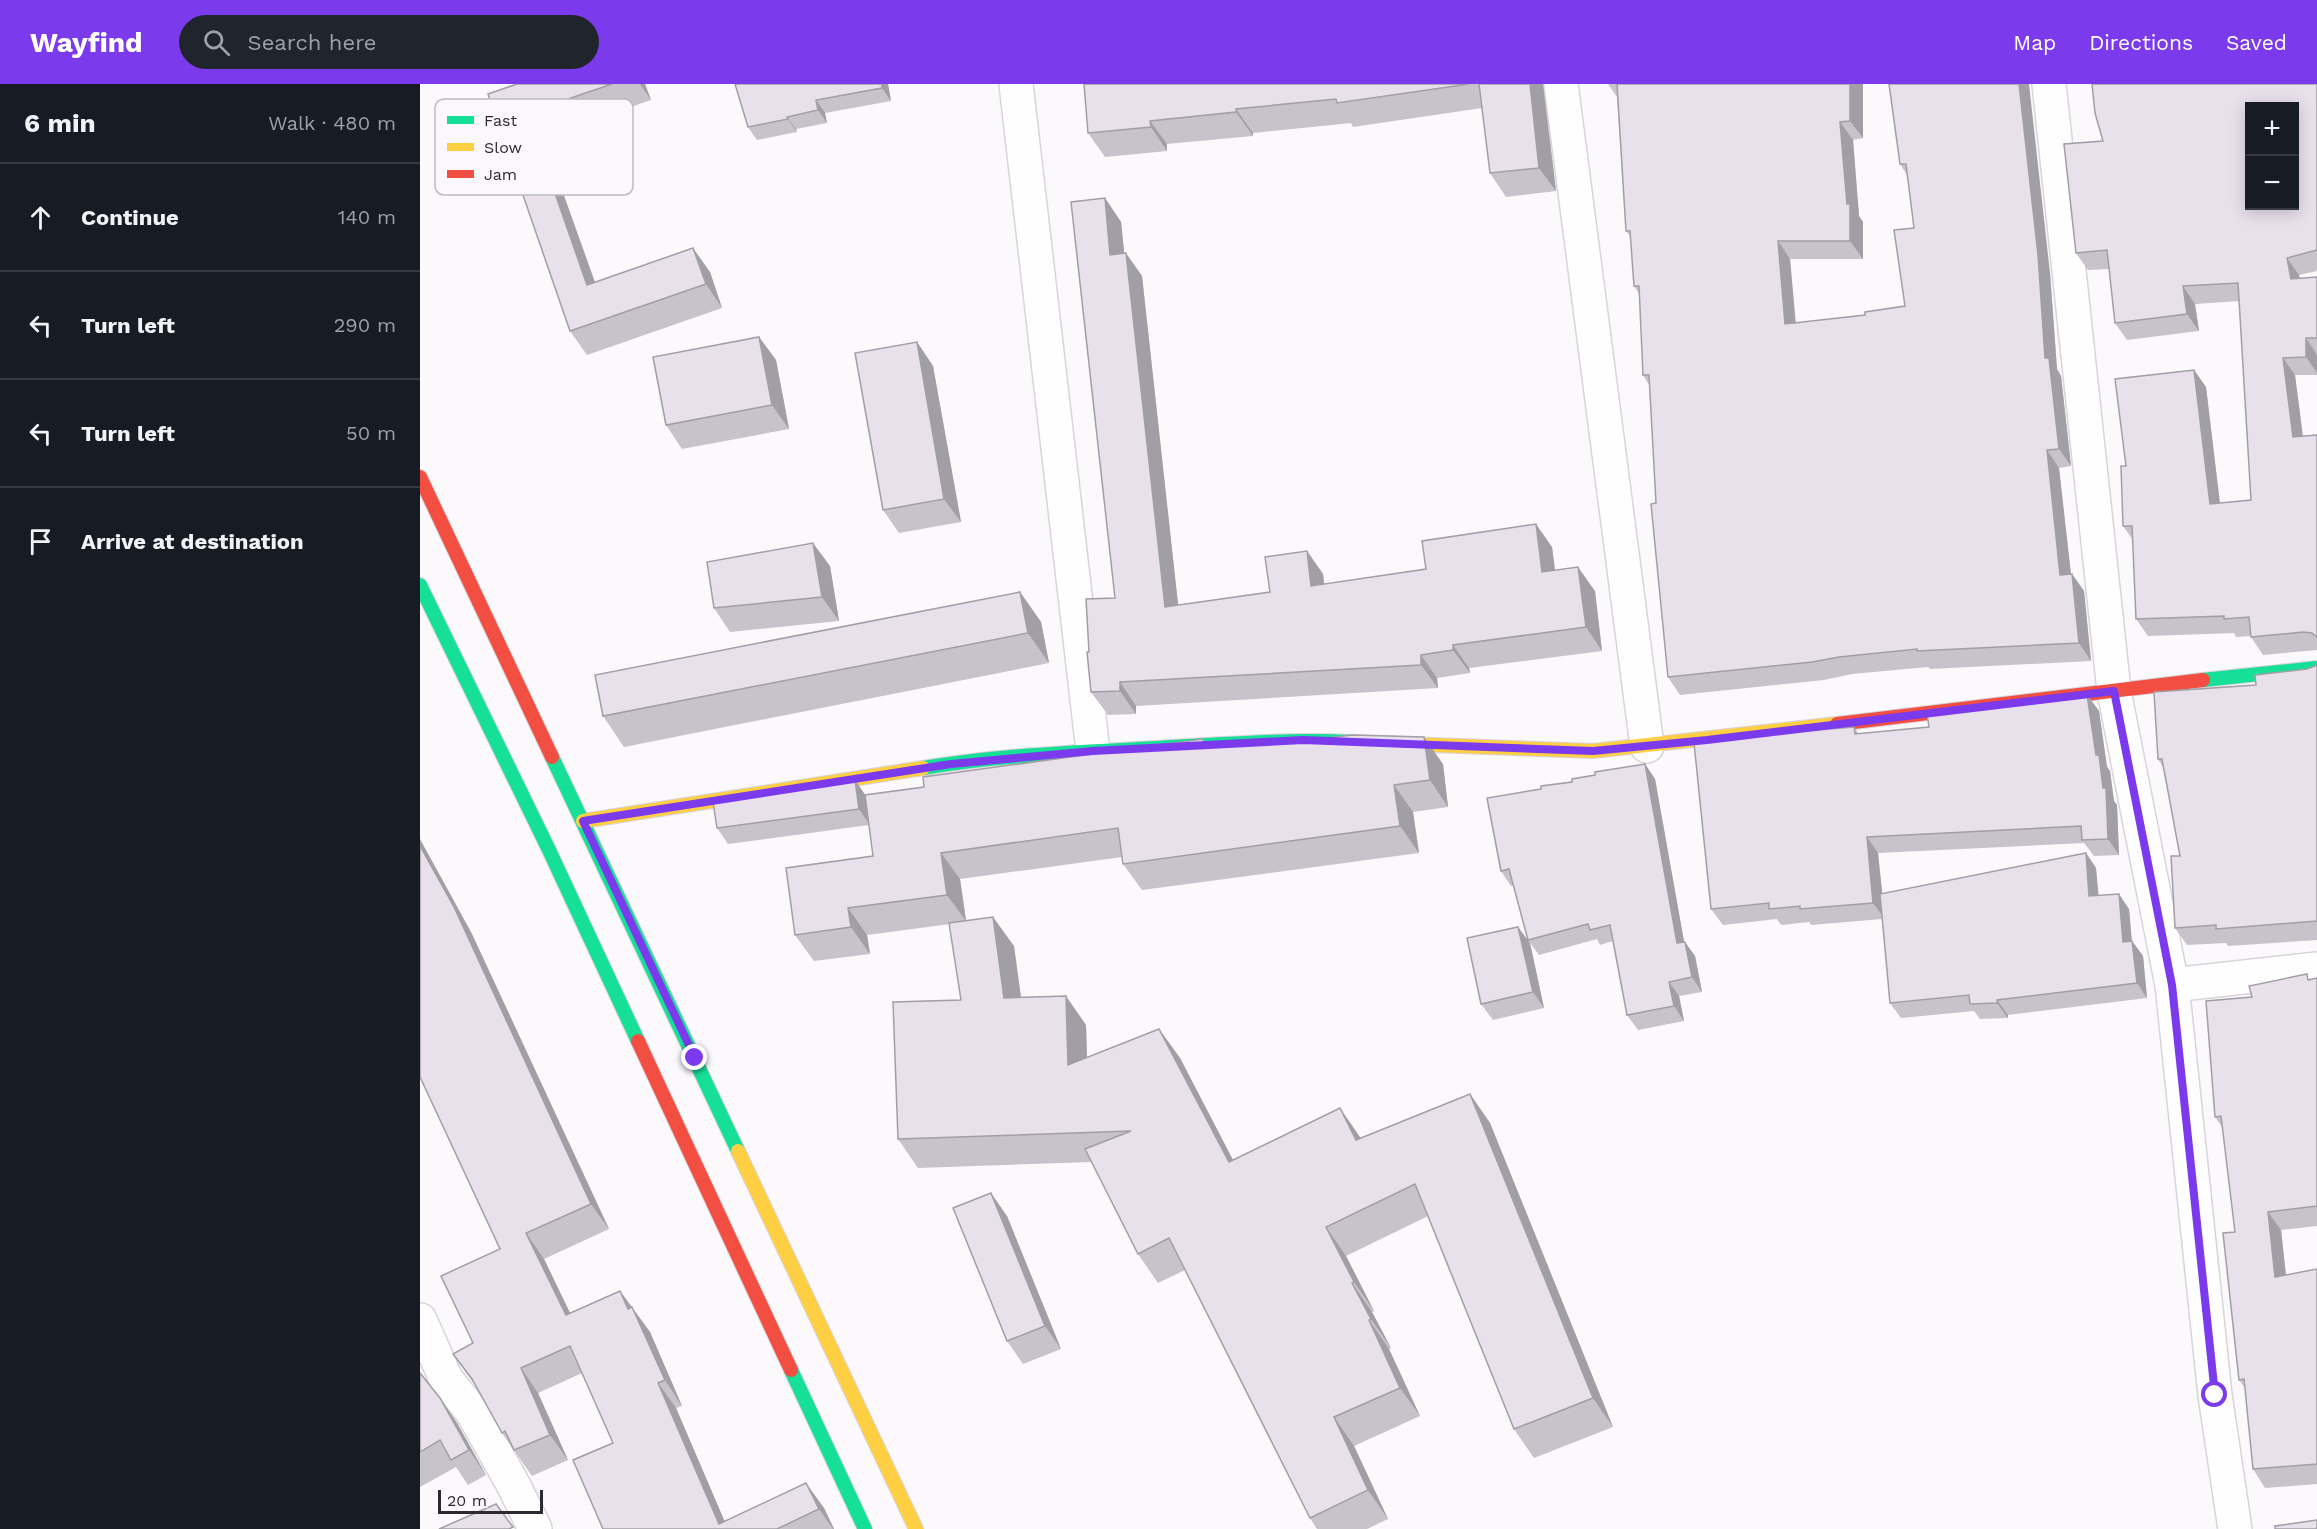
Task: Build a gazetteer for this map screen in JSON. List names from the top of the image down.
{
  "legend": ["Fast", "Slow", "Jam"],
  "scale_bar": "20 m",
  "page": {
    "header": "Wayfind",
    "search": "Search here",
    "nav": ["Map", "Directions", "Saved"],
    "heading": ["6 min", "Walk · 480 m"],
    "map_buttons": ["+", "−"],
    "list": [
      ["Continue", "140 m"],
      ["Turn left", "290 m"],
      ["Turn left", "50 m"],
      "Arrive at destination"
    ],
    "scale": "20 m"
  }
}
